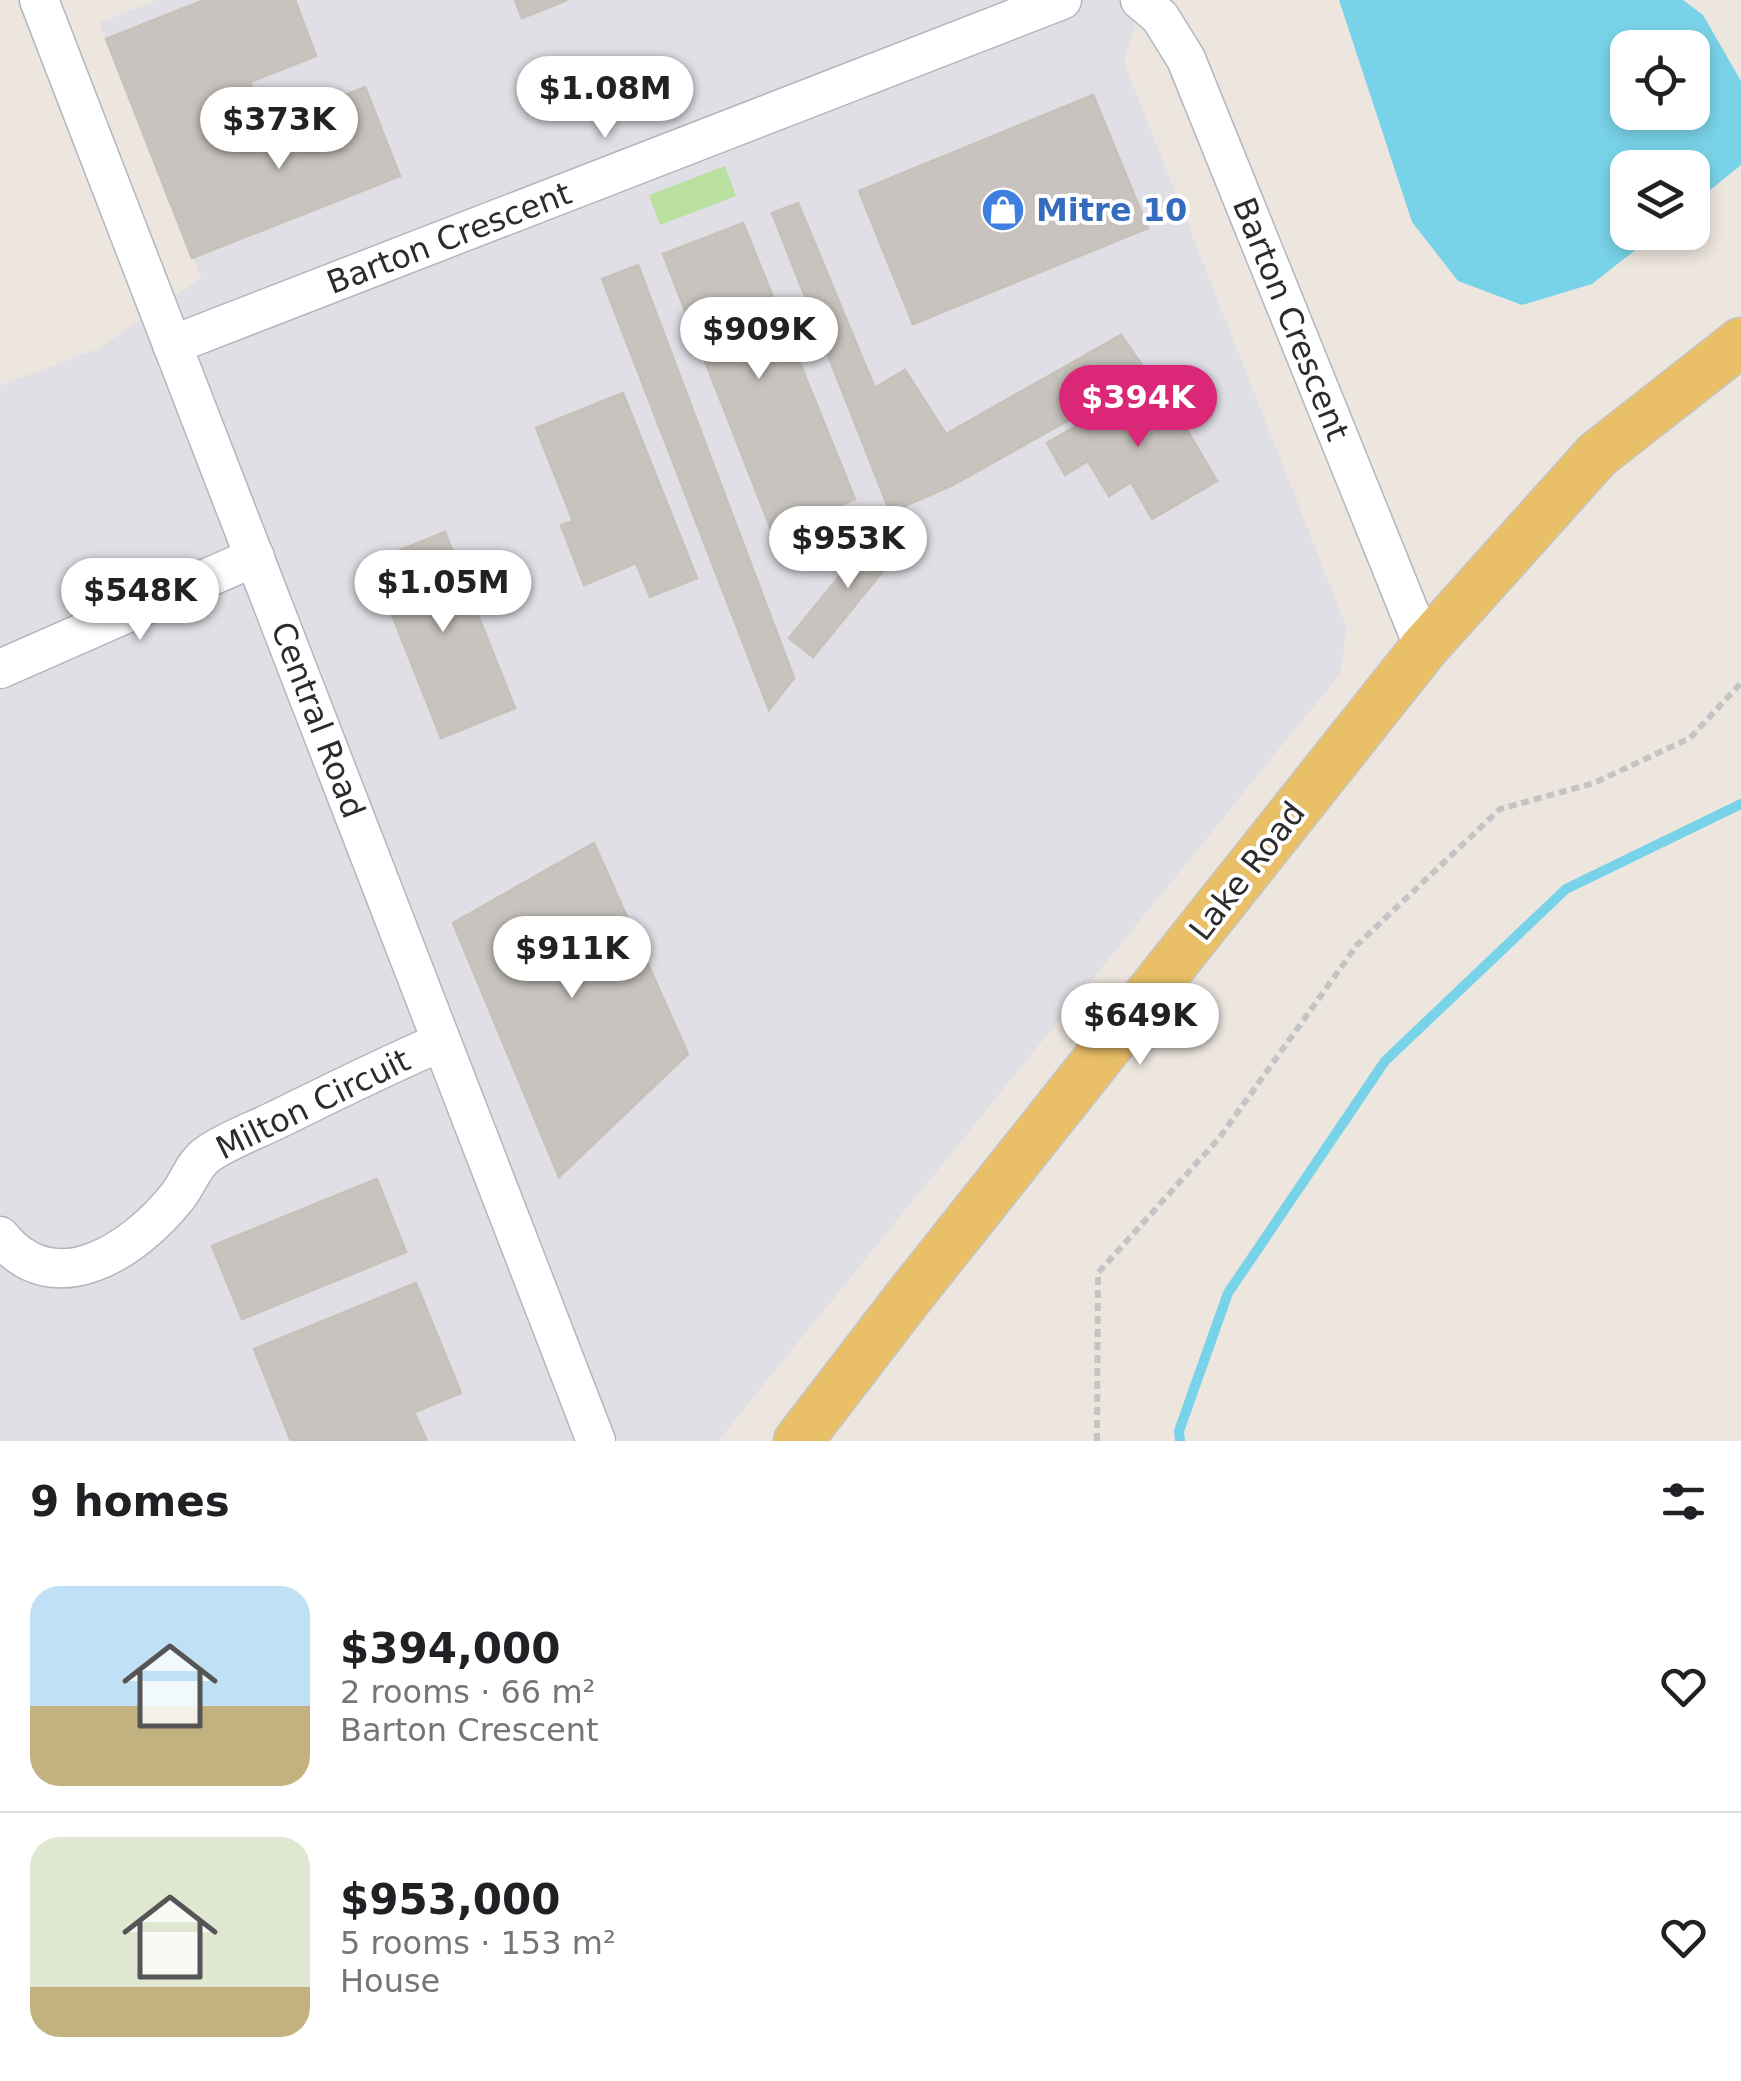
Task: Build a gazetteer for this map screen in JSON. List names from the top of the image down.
{
  "streets": {
    "main road": ["Lake Road"],
    "street": ["Barton Crescent", "Central Road", "Milton Circuit"]
  },
  "crossings": [
    ["Barton Crescent", "Central Road"],
    ["Barton Crescent", "Lake Road"],
    ["Central Road", "Milton Circuit"]
  ],
  "places": {
    "shop": ["Mitre 10"]
  },
  "page": {
    "price": [
      "$1.08M",
      "$373K",
      "$909K",
      "$394K",
      "$953K",
      "$1.05M",
      "$548K",
      "$911K",
      "$649K"
    ],
    "heading": "9 homes",
    "list": [
      {
        "name": "$394,000",
        "note": "2 rooms · 66 m² · Barton Crescent"
      },
      {
        "name": "$953,000",
        "note": "5 rooms · 153 m² · House"
      }
    ]
  }
}
